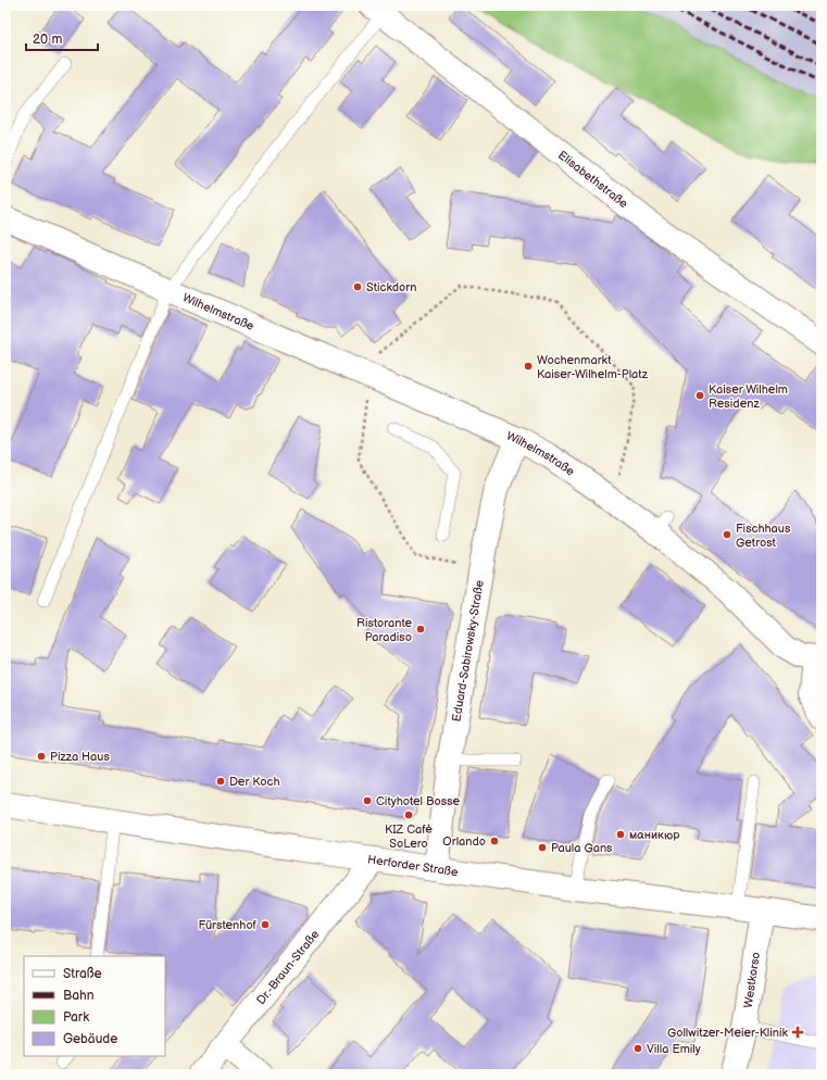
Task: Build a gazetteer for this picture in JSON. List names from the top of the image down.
{
  "streets": {
    "street": [
      "Elisabethstraße",
      "Wilhelmstraße",
      "Eduard-Sabirowsky-Straße",
      "Herforder Straße",
      "Dr.-Braun-Straße",
      "Westkorso"
    ]
  },
  "crossings": [
    ["Elisabethstraße", "Wilhelmstraße"],
    ["Wilhelmstraße", "Eduard-Sabirowsky-Straße"],
    ["Eduard-Sabirowsky-Straße", "Herforder Straße"],
    ["Herforder Straße", "Dr.-Braun-Straße"],
    ["Herforder Straße", "Westkorso"]
  ],
  "places": {
    "other": [
      "Stickdorn",
      "Wochenmarkt Kaiser-Wilhelm-Platz",
      "Kaiser Wilhelm Residenz",
      "Fischhaus Getrost",
      "Ristorante Paradiso",
      "Pizza Haus",
      "Der Koch",
      "Cityhotel Bosse",
      "KIZ Cafè SoLero",
      "маникюр",
      "Orlando",
      "Paula Gans",
      "Fürstenhof",
      "Villa Emily"
    ],
    "health": ["Gollwitzer-Meier-Klinik"]
  },
  "legend": [
    "Straße",
    "Bahn",
    "Park",
    "Gebäude"
  ],
  "scale_bar": "20 m"
}
